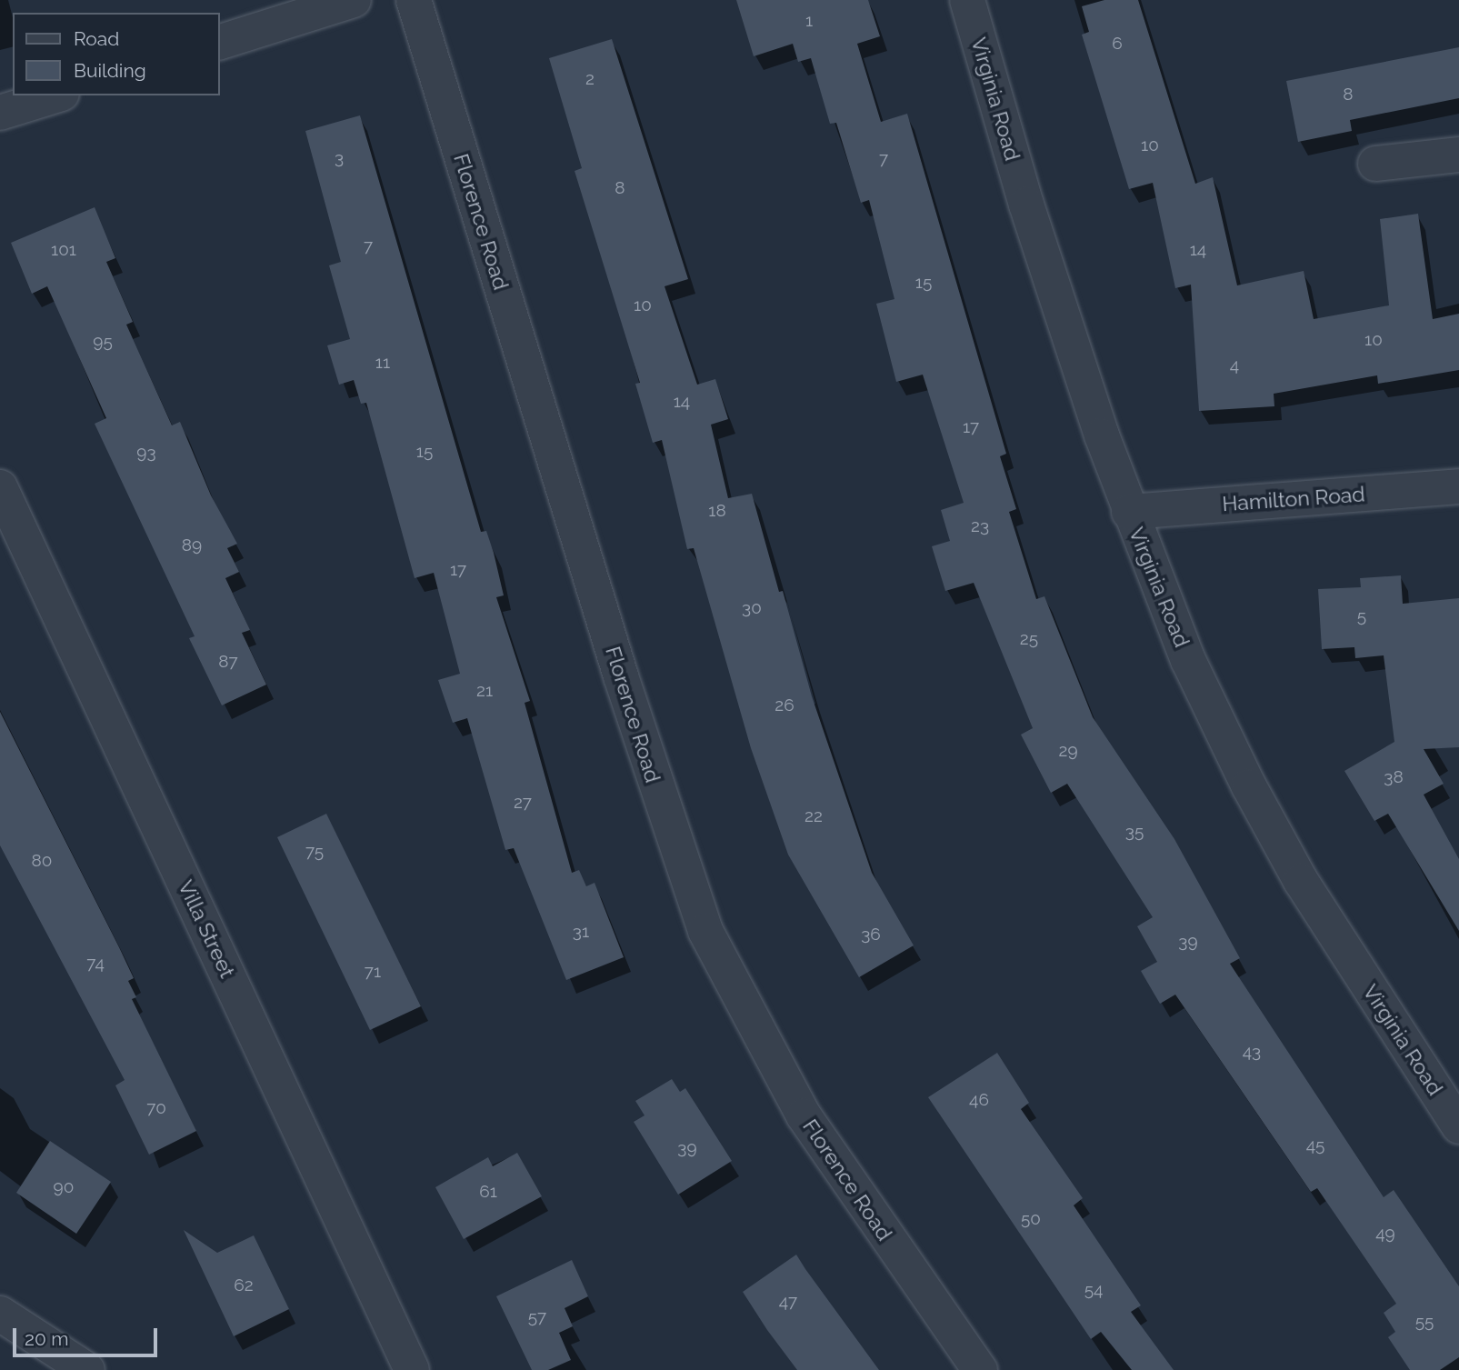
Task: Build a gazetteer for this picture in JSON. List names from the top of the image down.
{
  "streets": {
    "street": [
      "Virginia Road",
      "Florence Road",
      "Hamilton Road",
      "Villa Street"
    ]
  },
  "crossings": [
    ["Virginia Road", "Hamilton Road"]
  ],
  "house_numbers": [
    "1",
    "6",
    "2",
    "8",
    "10",
    "3",
    "7",
    "8",
    "7",
    "101",
    "14",
    "15",
    "10",
    "10",
    "95",
    "11",
    "4",
    "14",
    "17",
    "15",
    "93",
    "18",
    "23",
    "89",
    "17",
    "30",
    "5",
    "25",
    "87",
    "21",
    "26",
    "29",
    "38",
    "27",
    "22",
    "35",
    "75",
    "80",
    "31",
    "36",
    "39",
    "74",
    "71",
    "43",
    "46",
    "70",
    "45",
    "39",
    "90",
    "61",
    "50",
    "49",
    "62",
    "54",
    "47",
    "57",
    "55"
  ],
  "legend": ["Road", "Building"],
  "scale_bar": "20 m"
}
